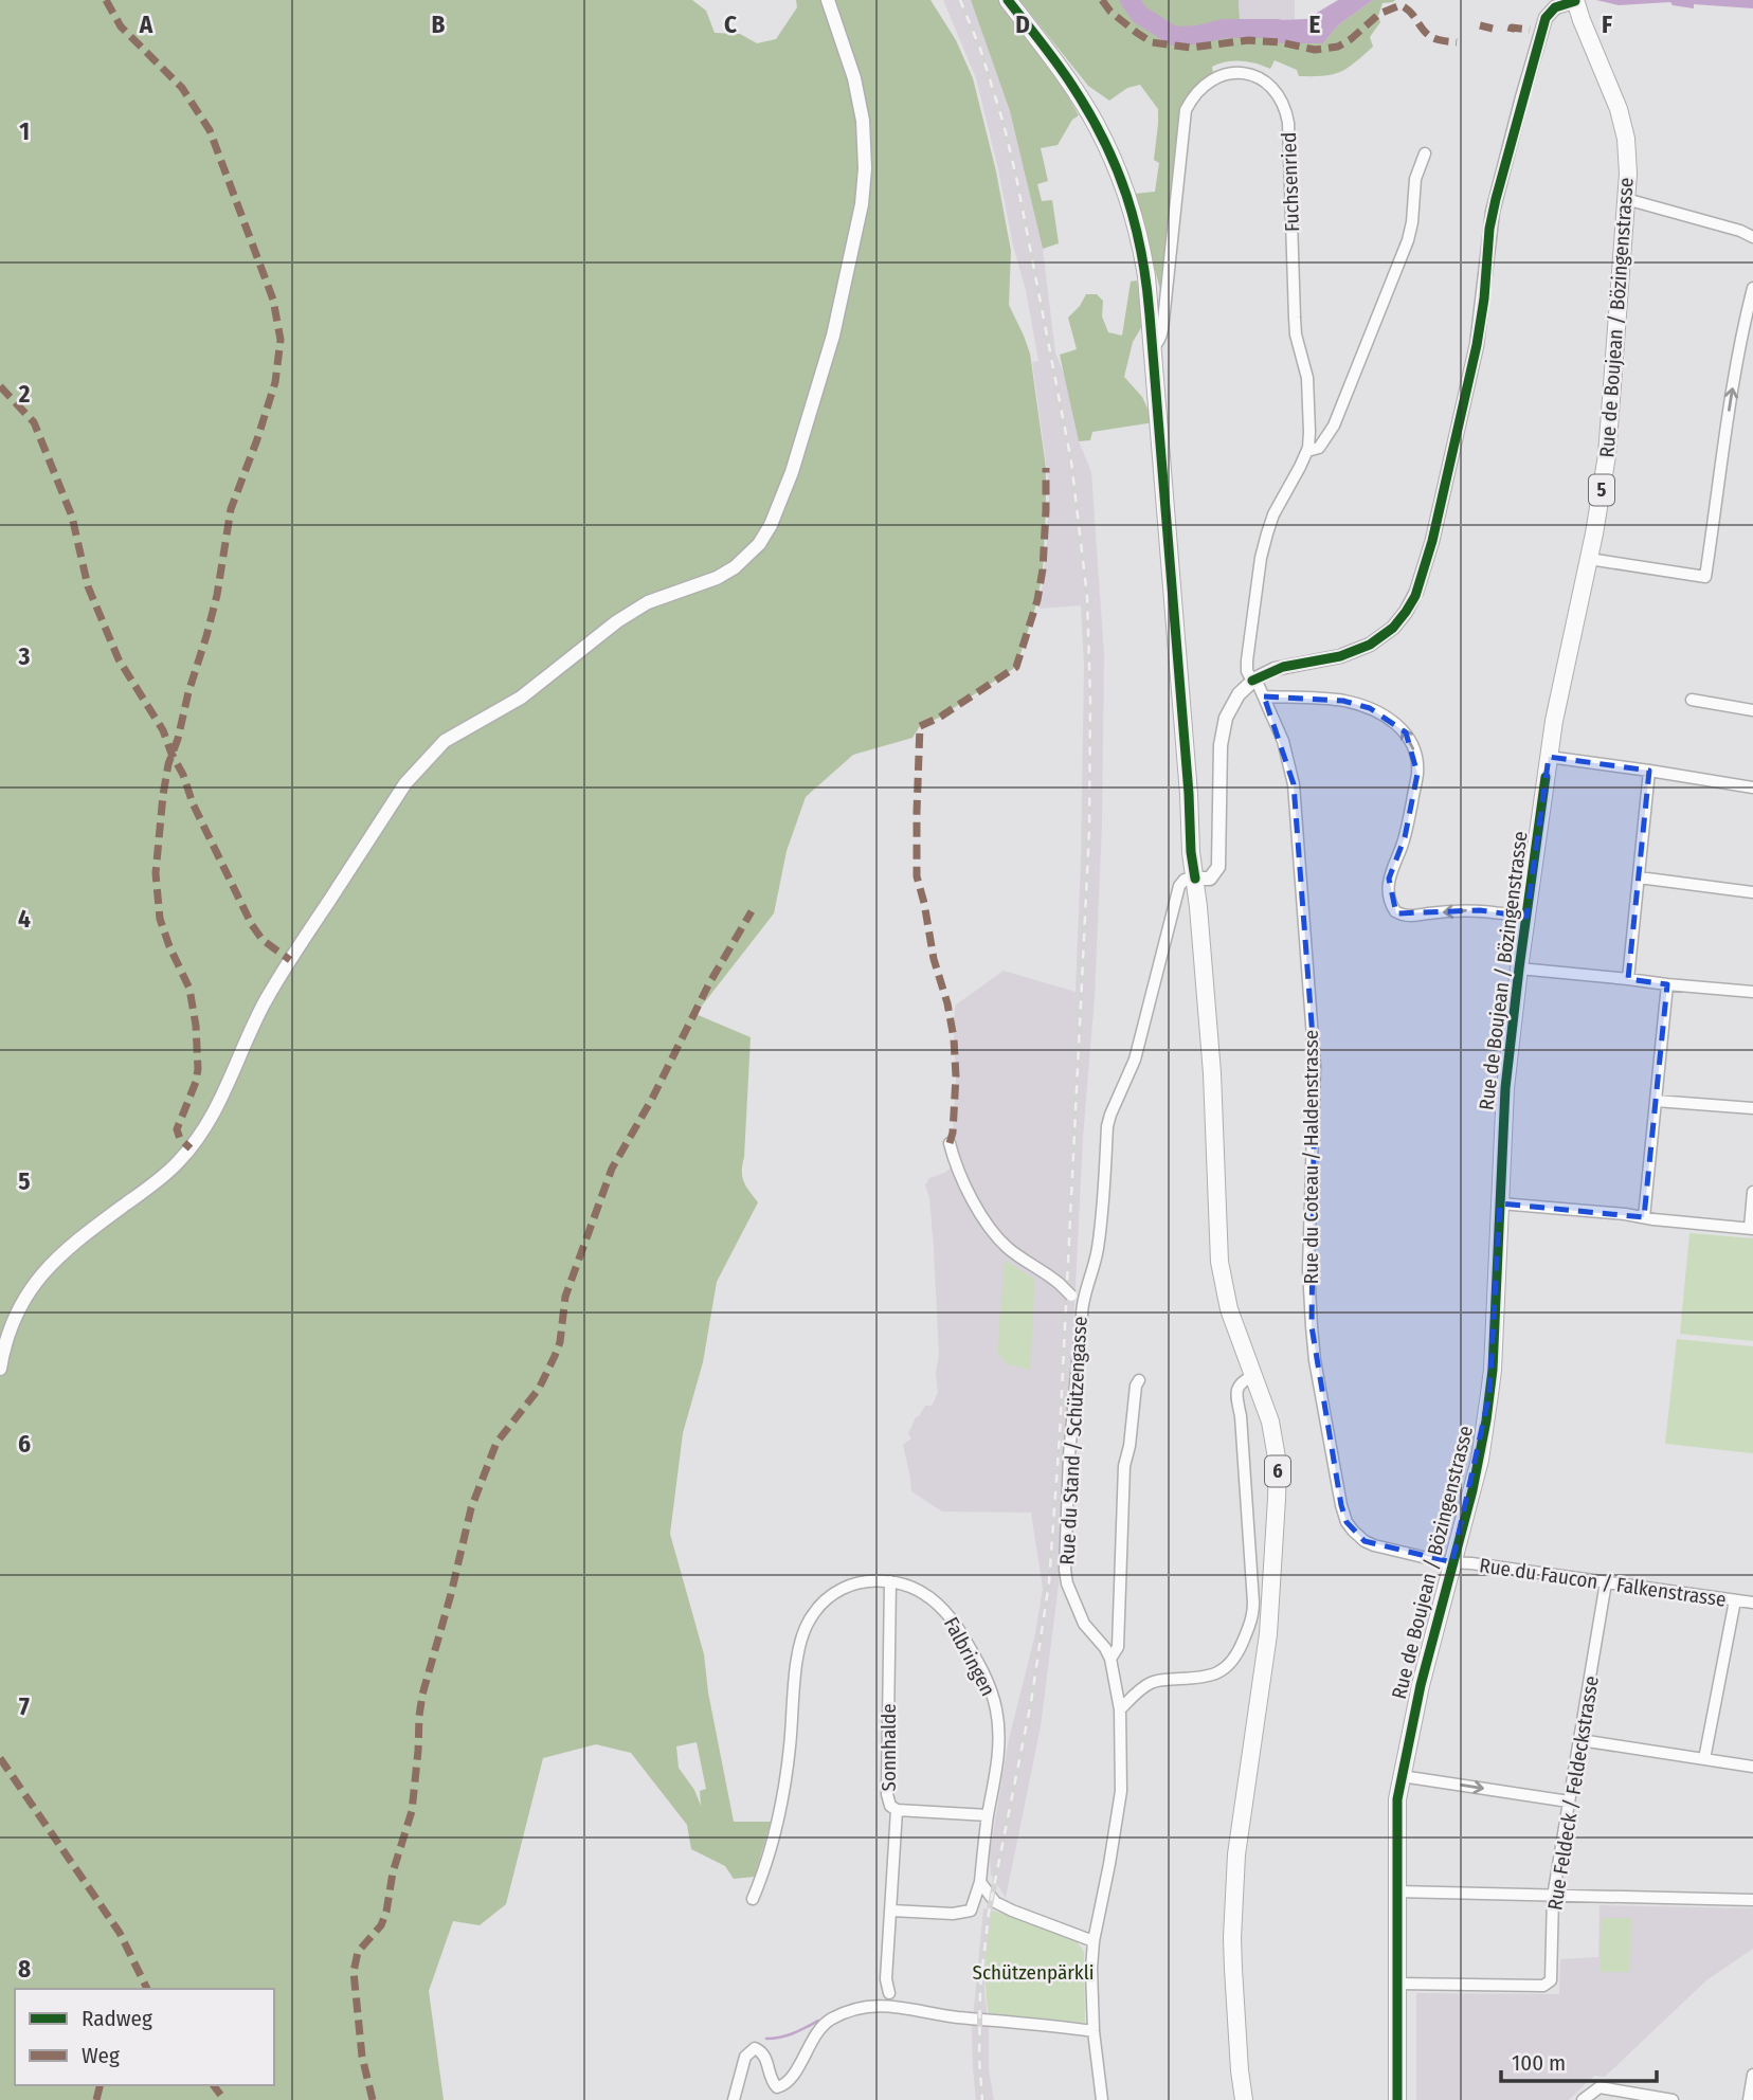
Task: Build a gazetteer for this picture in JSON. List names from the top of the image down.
{
  "streets": {
    "main road": ["Rue de Boujean / Bözingenstrasse", "5", "6"],
    "street": [
      "Fuchsenried",
      "Rue du Coteau / Haldenstrasse",
      "Rue du Stand / Schützengasse",
      "Rue du Faucon / Falkenstrasse",
      "Falbringen",
      "Sonnhalde",
      "Rue Feldeck / Feldeckstrasse"
    ]
  },
  "crossings": [
    ["Fuchsenried", "6"],
    ["Rue de Boujean / Bözingenstrasse", "Rue du Coteau / Haldenstrasse"],
    ["Rue de Boujean / Bözingenstrasse", "Rue du Faucon / Falkenstrasse"],
    ["Rue de Boujean / Bözingenstrasse", "Rue Feldeck / Feldeckstrasse"],
    ["Rue du Coteau / Haldenstrasse", "Rue du Faucon / Falkenstrasse"],
    ["Rue du Stand / Schützengasse", "6"],
    ["Rue du Faucon / Falkenstrasse", "Rue Feldeck / Feldeckstrasse"],
    ["Falbringen", "Sonnhalde"]
  ],
  "parks": ["Schützenpärkli"],
  "legend": ["Radweg", "Weg"],
  "scale_bar": "100 m",
  "grid": {
    "columns": [
      "A",
      "B",
      "C",
      "D",
      "E",
      "F"
    ],
    "rows": [
      "1",
      "2",
      "3",
      "4",
      "5",
      "6",
      "7",
      "8"
    ]
  }
}
